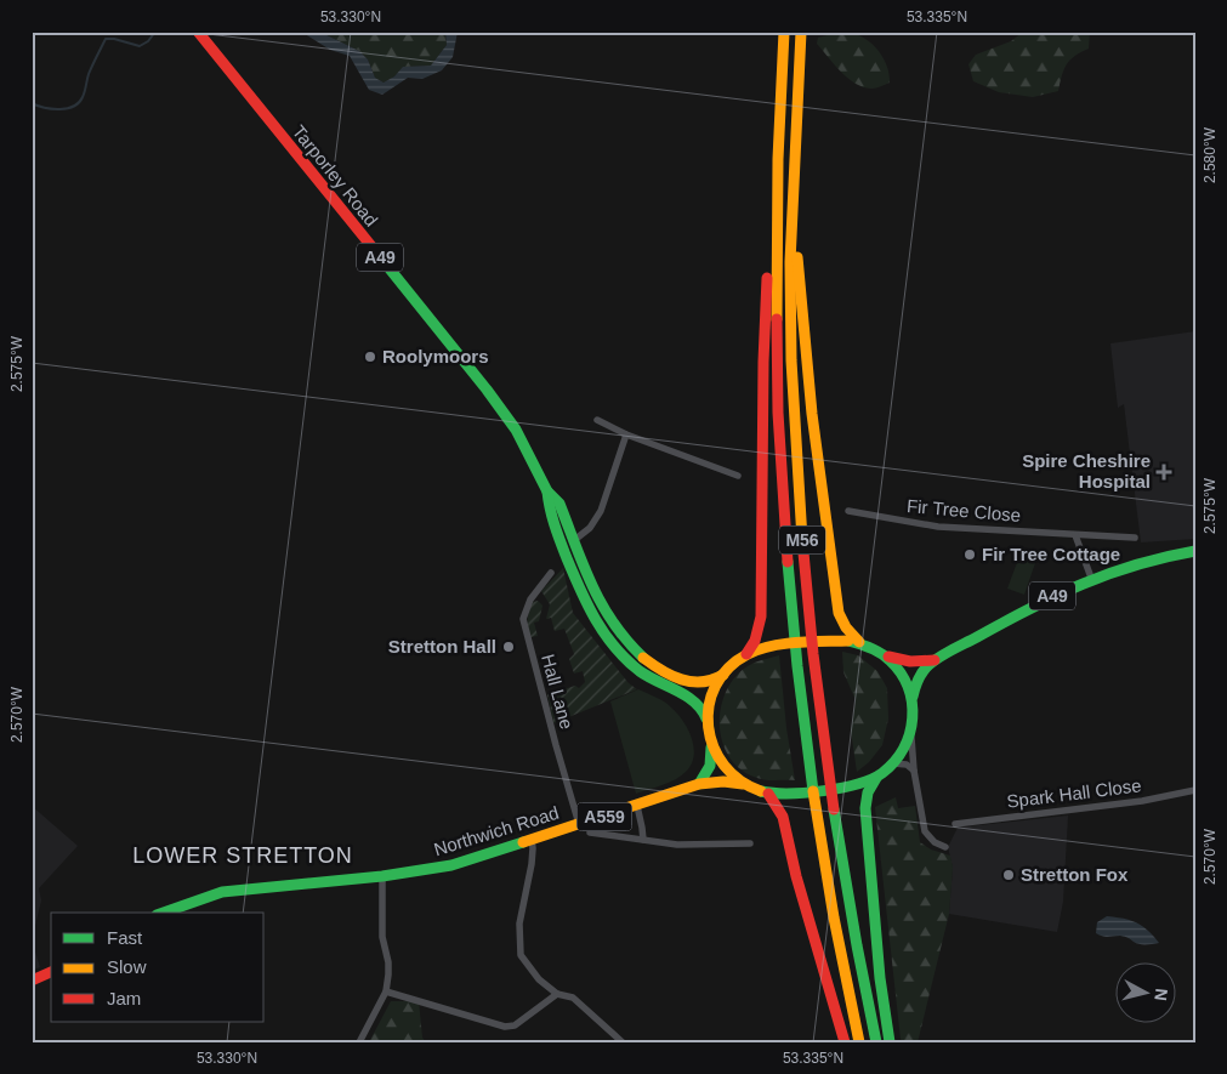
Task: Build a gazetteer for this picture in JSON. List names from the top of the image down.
{
  "streets": {
    "main road": [
      "Tarporley Road",
      "A49",
      "M56",
      "A559",
      "Northwich Road"
    ],
    "street": ["Fir Tree Close", "Hall Lane", "Spark Hall Close"]
  },
  "crossings": [
    ["Tarporley Road", "A49"],
    ["Tarporley Road", "M56"],
    ["Tarporley Road", "Northwich Road"],
    ["A49", "M56"],
    ["A49", "Northwich Road"],
    ["M56", "Northwich Road"],
    ["Hall Lane", "Northwich Road"]
  ],
  "districts": ["LOWER STRETTON"],
  "places": {
    "other": [
      "Roolymoors",
      "Fir Tree Cottage",
      "Stretton Hall",
      "Stretton Fox"
    ],
    "health": ["Spire Cheshire Hospital"]
  },
  "legend": ["Fast", "Slow", "Jam"],
  "north": "right",
  "coordinates": [
    "53.330°N",
    "53.335°N",
    "2.580°W",
    "2.575°W",
    "2.570°W"
  ]
}
